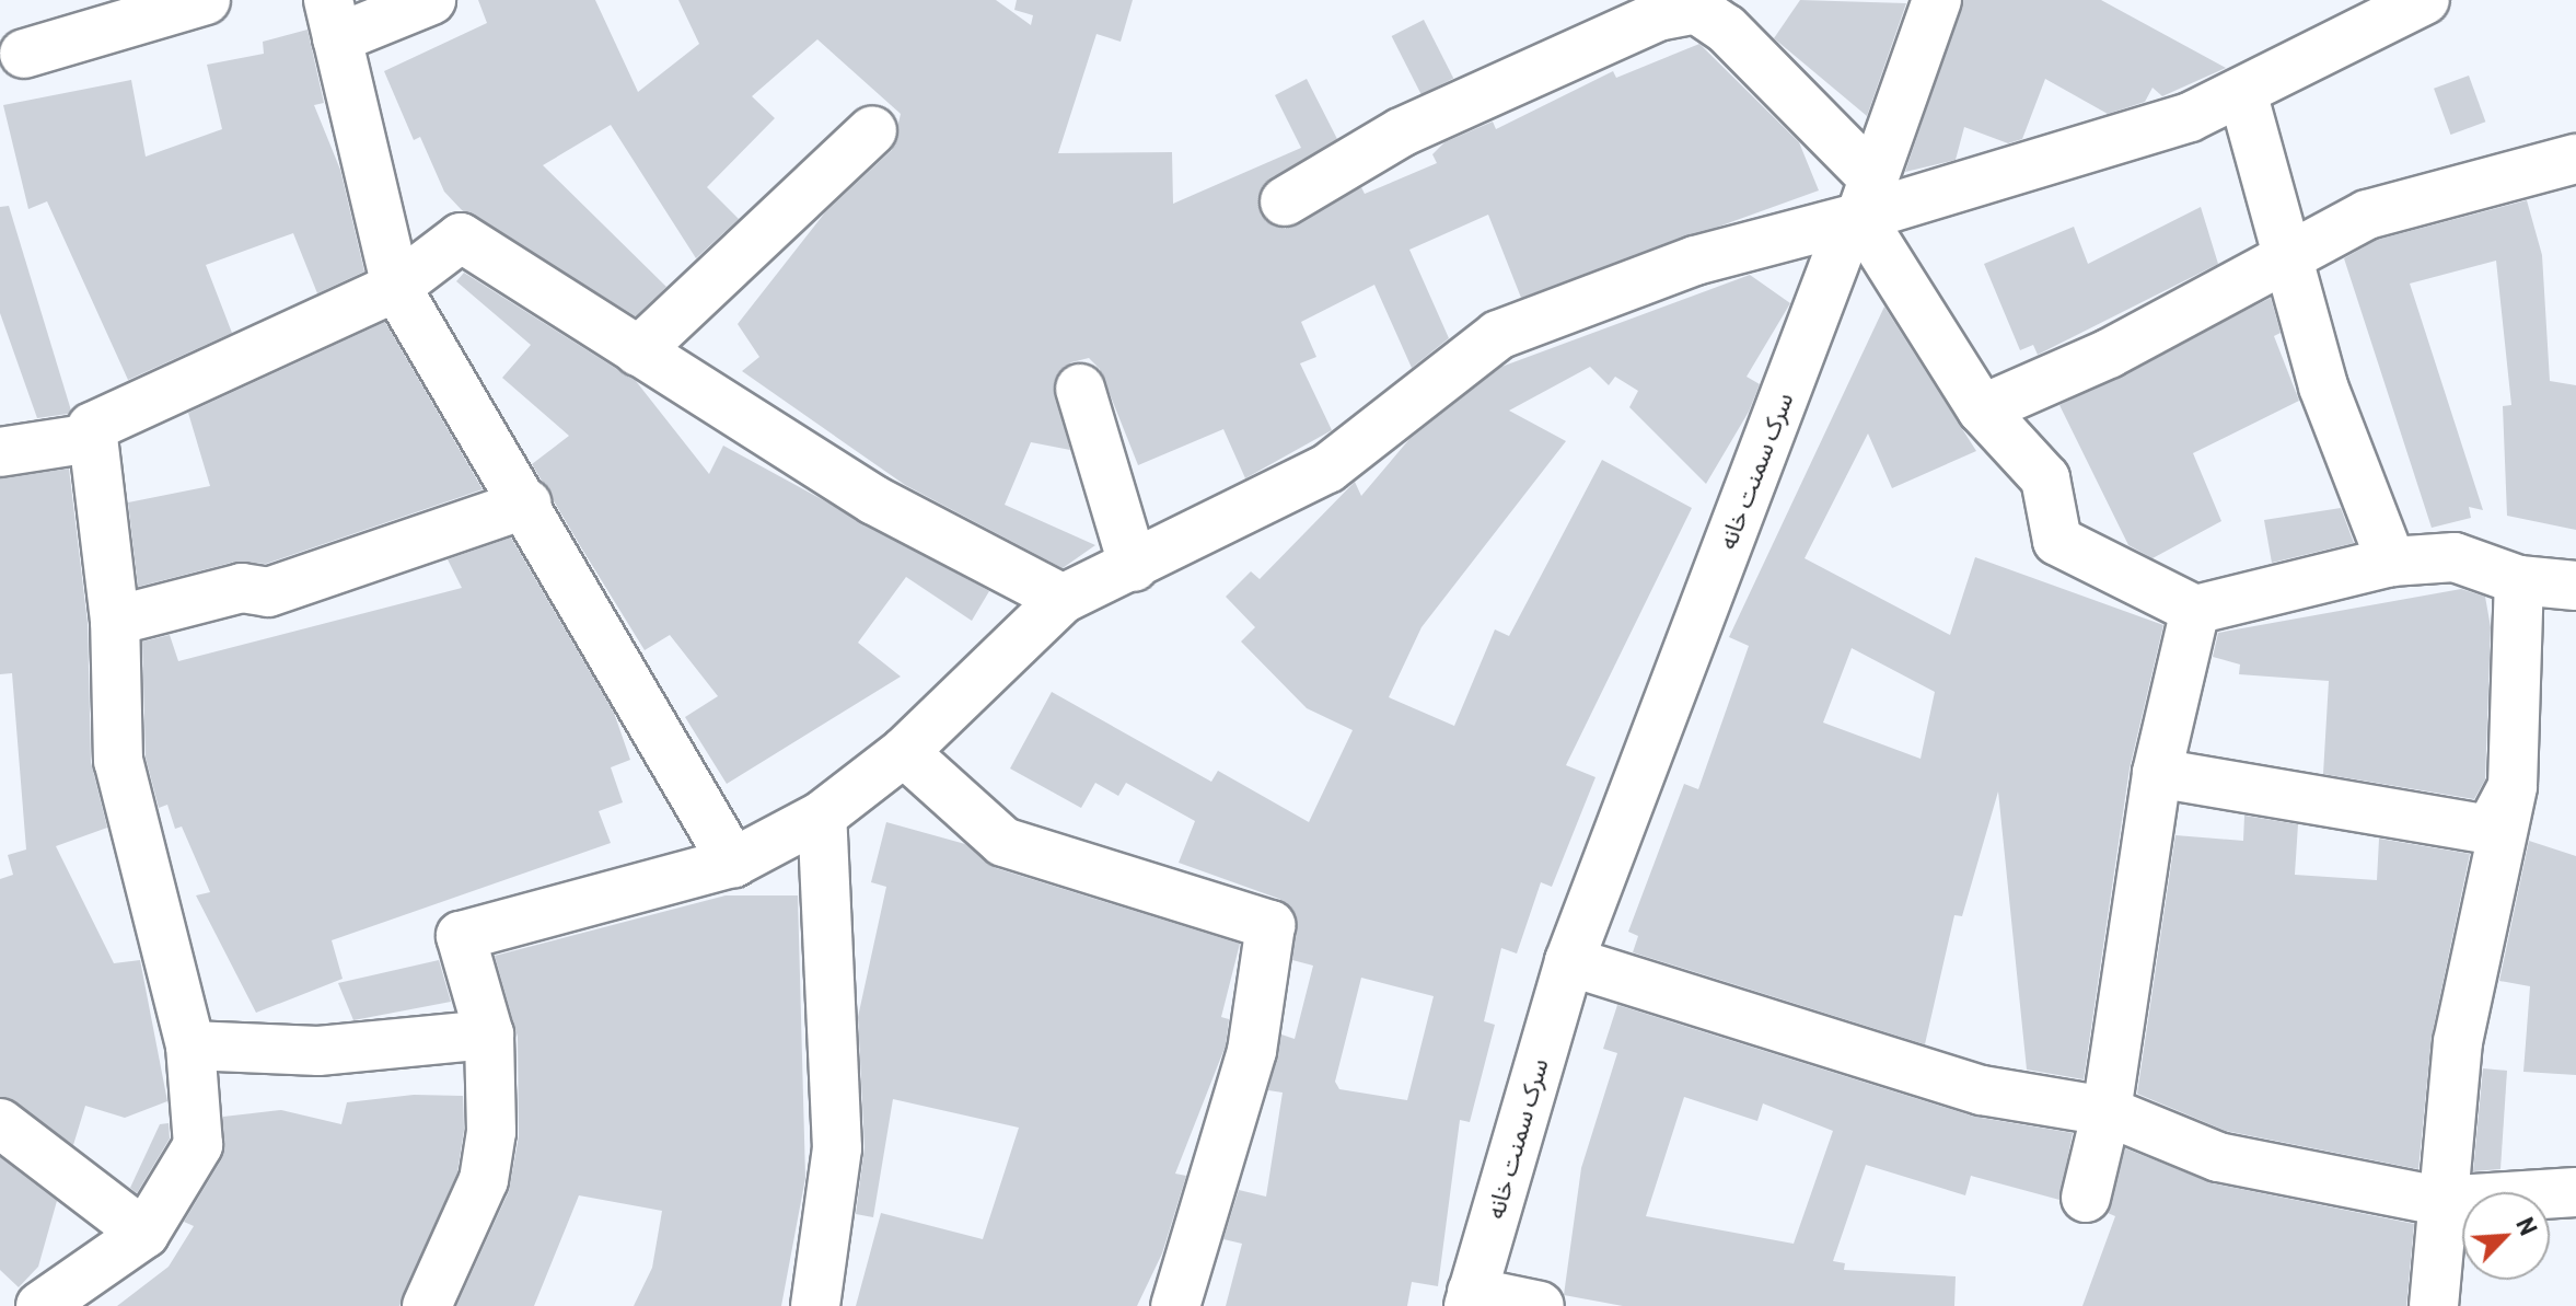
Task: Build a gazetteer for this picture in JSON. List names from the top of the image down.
{
  "streets": {
    "street": ["سرک سمنت خانه"]
  },
  "north": "top right"
}
